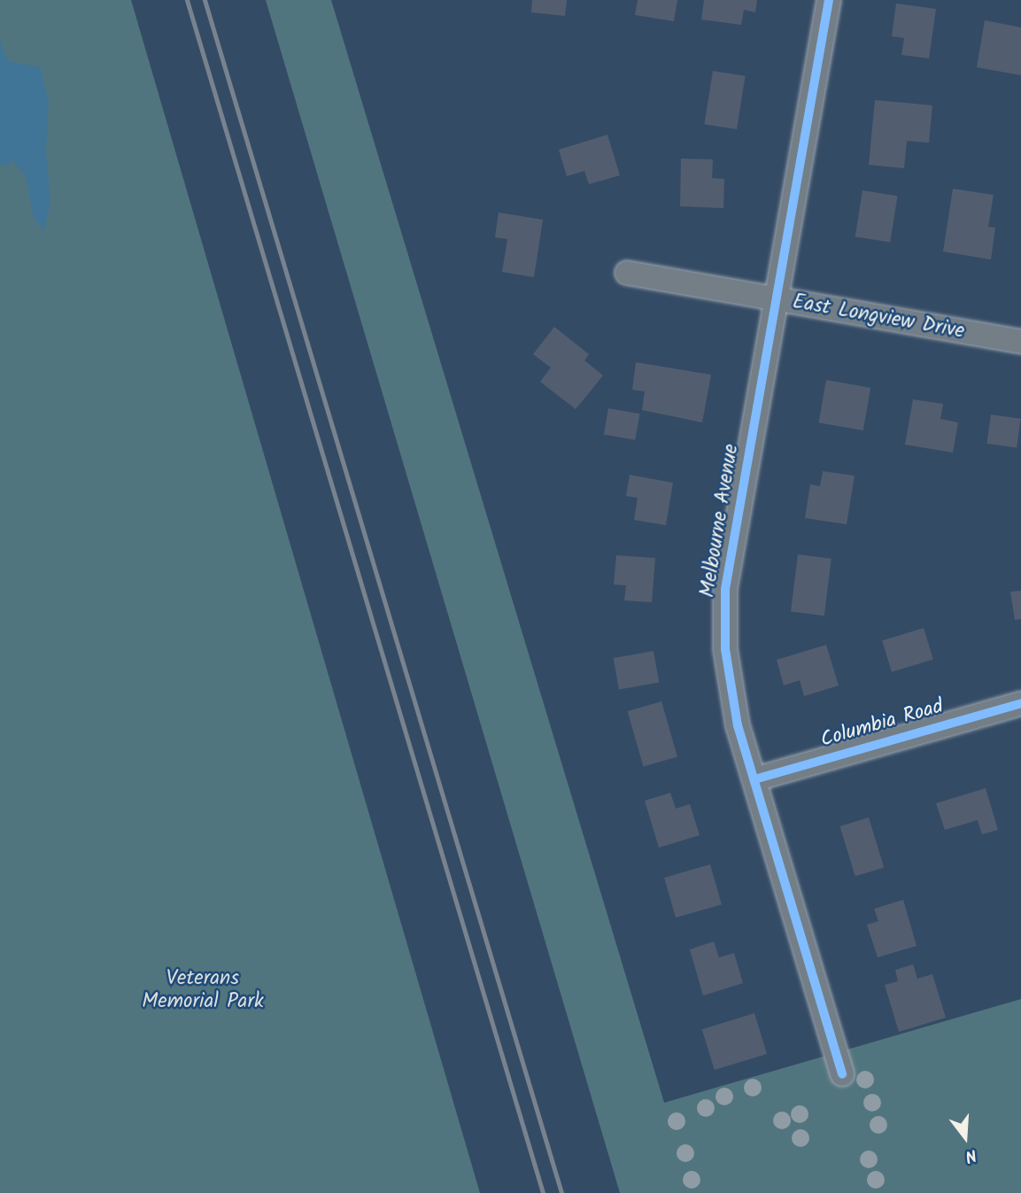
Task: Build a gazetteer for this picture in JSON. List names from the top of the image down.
{
  "streets": {
    "street": ["East Longview Drive", "Melbourne Avenue", "Columbia Road"]
  },
  "crossings": [
    ["East Longview Drive", "Melbourne Avenue"],
    ["Melbourne Avenue", "Columbia Road"]
  ],
  "parks": ["Veterans Memorial Park"],
  "north": "bottom"
}
